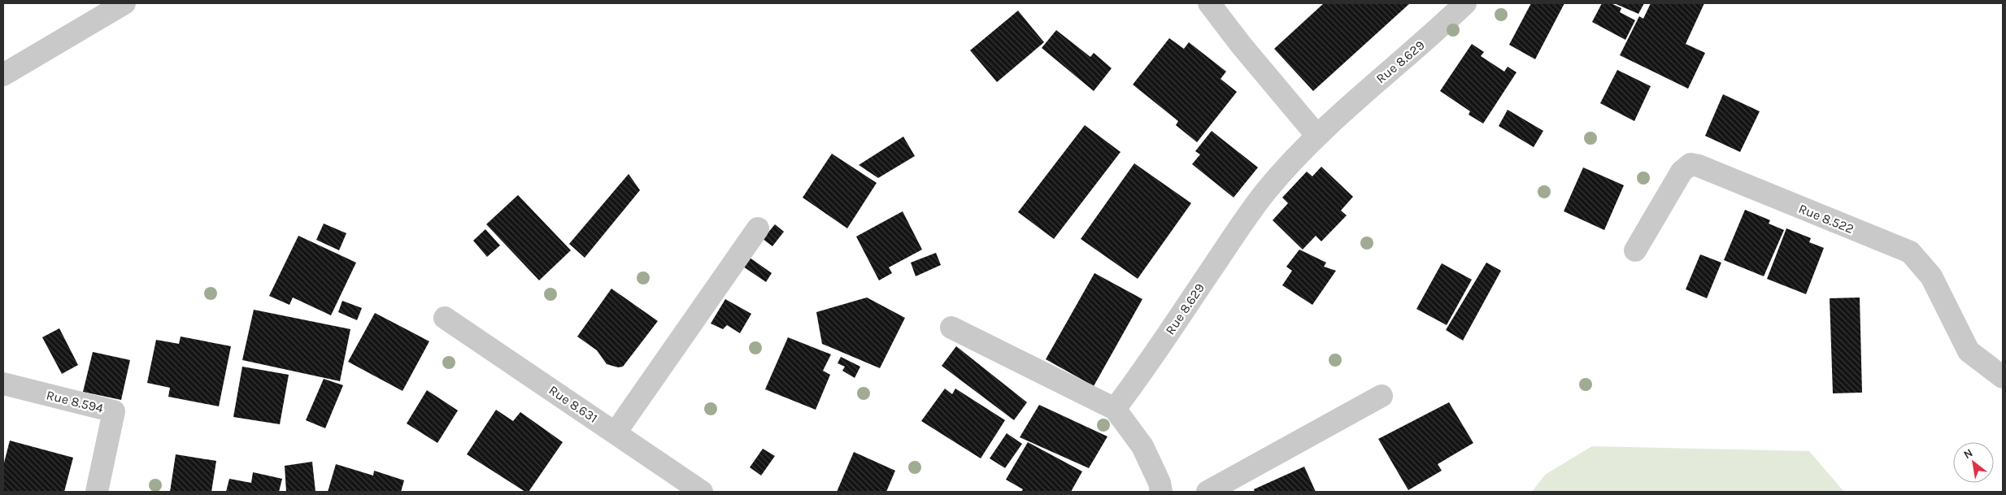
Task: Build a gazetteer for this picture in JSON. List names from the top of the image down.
{
  "streets": {
    "street": [
      "Rue 8.629",
      "Rue 8.522",
      "Rue 8.594",
      "Rue 8.631"
    ]
  },
  "north": "top left"
}
